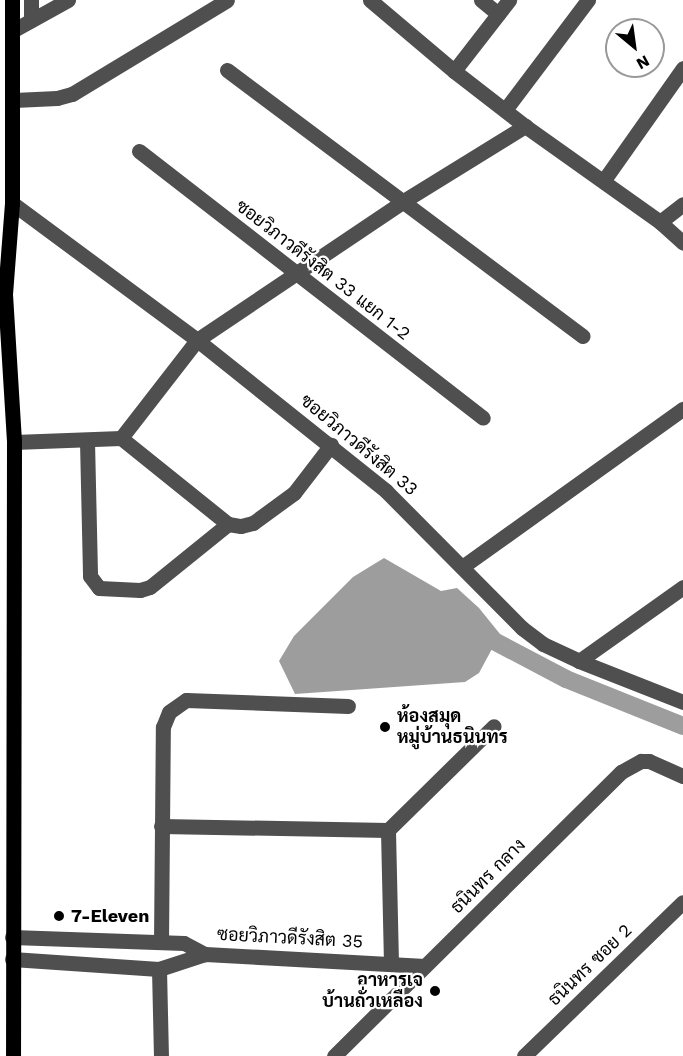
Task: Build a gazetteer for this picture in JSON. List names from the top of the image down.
{
  "streets": {
    "street": [
      "ซอยวิภาวดีรังสิต 33 แยก 1-2",
      "ซอยวิภาวดีรังสิต 33",
      "ธนินทร กลาง",
      "ซอยวิภาวดีรังสิต 35",
      "ธนินทร ซอย 2"
    ]
  },
  "crossings": [
    ["ธนินทร กลาง", "ซอยวิภาวดีรังสิต 35"]
  ],
  "places": ["ห้องสมุด หมู่บ้านธนินทร", "7-Eleven", "อาหารเจ บ้านถั่วเหลือง"],
  "north": "bottom right"
}
